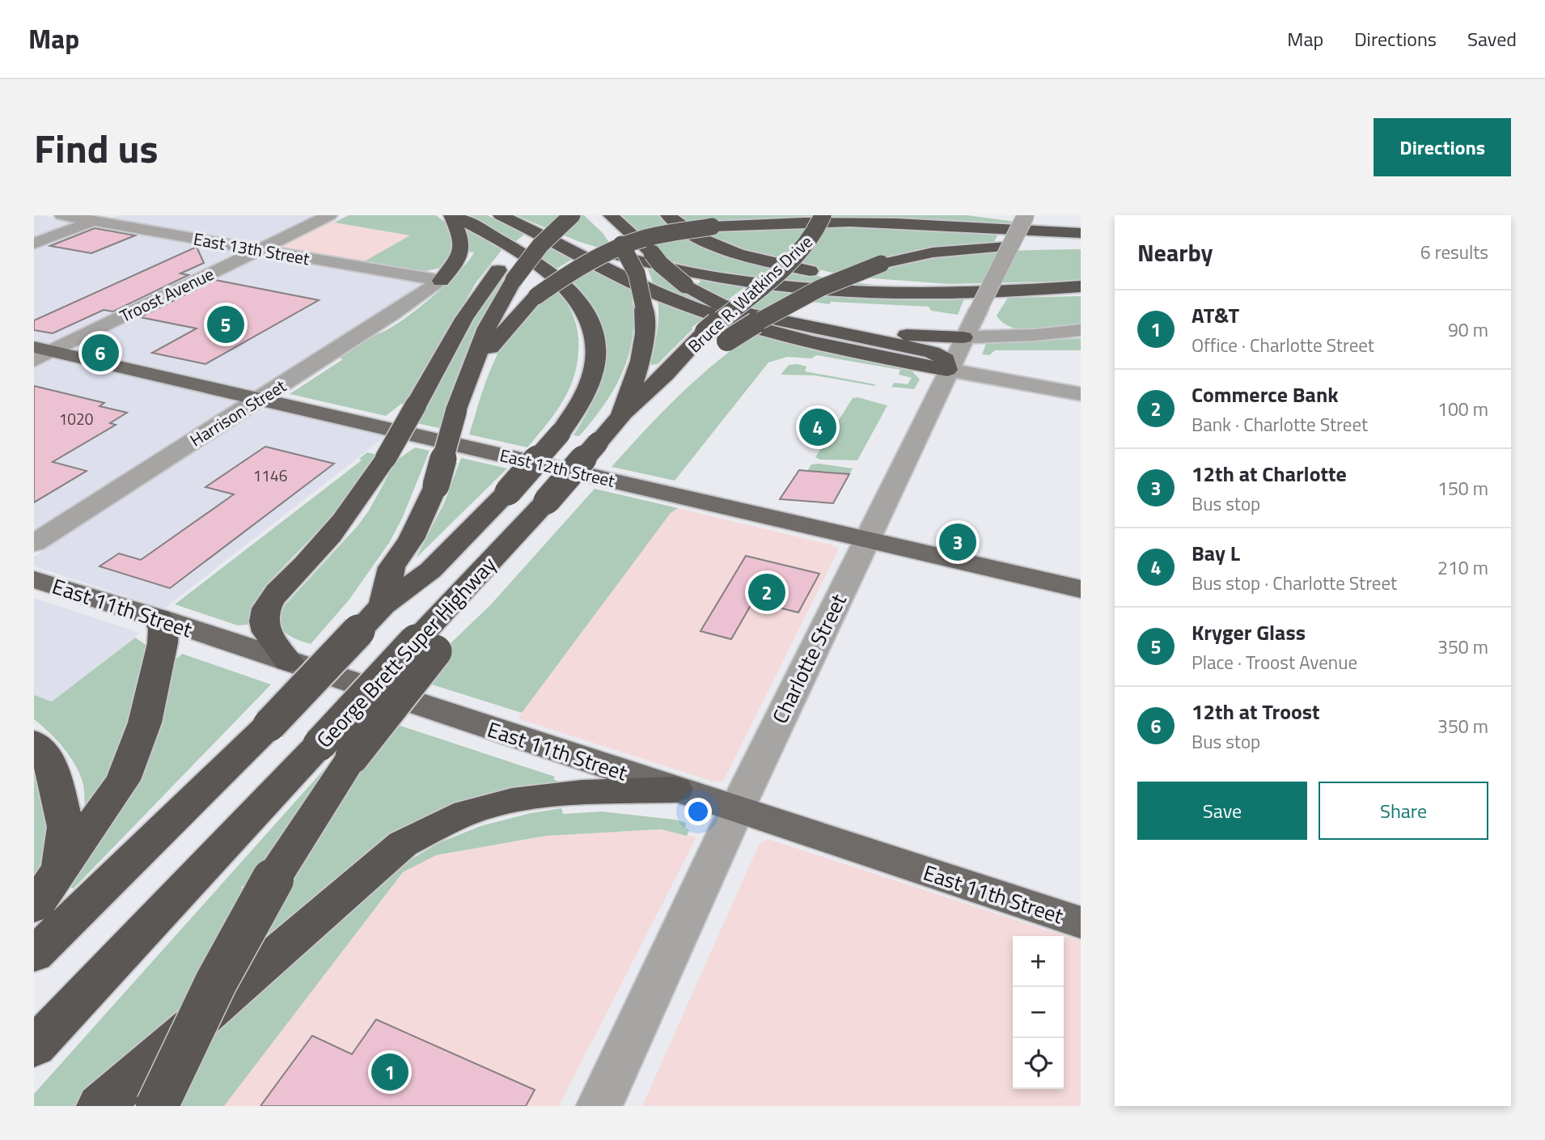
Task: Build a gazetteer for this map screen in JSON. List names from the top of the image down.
{
  "streets": {
    "highway": ["Bruce R. Watkins Drive", "George Brett Super Highway"],
    "main road": ["East 12th Street", "East 11th Street"],
    "street": [
      "East 13th Street",
      "Troost Avenue",
      "Harrison Street",
      "Charlotte Street"
    ]
  },
  "crossings": [
    ["East 13th Street", "Troost Avenue"],
    ["East 13th Street", "Harrison Street"],
    ["Bruce R. Watkins Drive", "George Brett Super Highway"],
    ["Troost Avenue", "East 12th Street"],
    ["Harrison Street", "East 12th Street"],
    ["East 12th Street", "Charlotte Street"],
    ["East 11th Street", "Charlotte Street"]
  ],
  "house_numbers": ["1020", "1146"],
  "page": {
    "header": "Map",
    "nav": ["Map", "Directions", "Saved"],
    "title": "Find us",
    "buttons": [
      "Directions",
      ["Save", "Share"]
    ],
    "heading": ["Nearby", "6 results"],
    "list": [
      {
        "mark": "1",
        "name": "AT&T",
        "note": "Office · Charlotte Street",
        "value": "90 m"
      },
      {
        "mark": "2",
        "name": "Commerce Bank",
        "note": "Bank · Charlotte Street",
        "value": "100 m"
      },
      {
        "mark": "3",
        "name": "12th at Charlotte",
        "note": "Bus stop",
        "value": "150 m"
      },
      {
        "mark": "4",
        "name": "Bay L",
        "note": "Bus stop · Charlotte Street",
        "value": "210 m"
      },
      {
        "mark": "5",
        "name": "Kryger Glass",
        "note": "Place · Troost Avenue",
        "value": "350 m"
      },
      {
        "mark": "6",
        "name": "12th at Troost",
        "note": "Bus stop",
        "value": "350 m"
      }
    ],
    "pins": [
      "5",
      "6",
      "4",
      "3",
      "2",
      "1"
    ],
    "map_buttons": ["+", "−"]
  }
}
